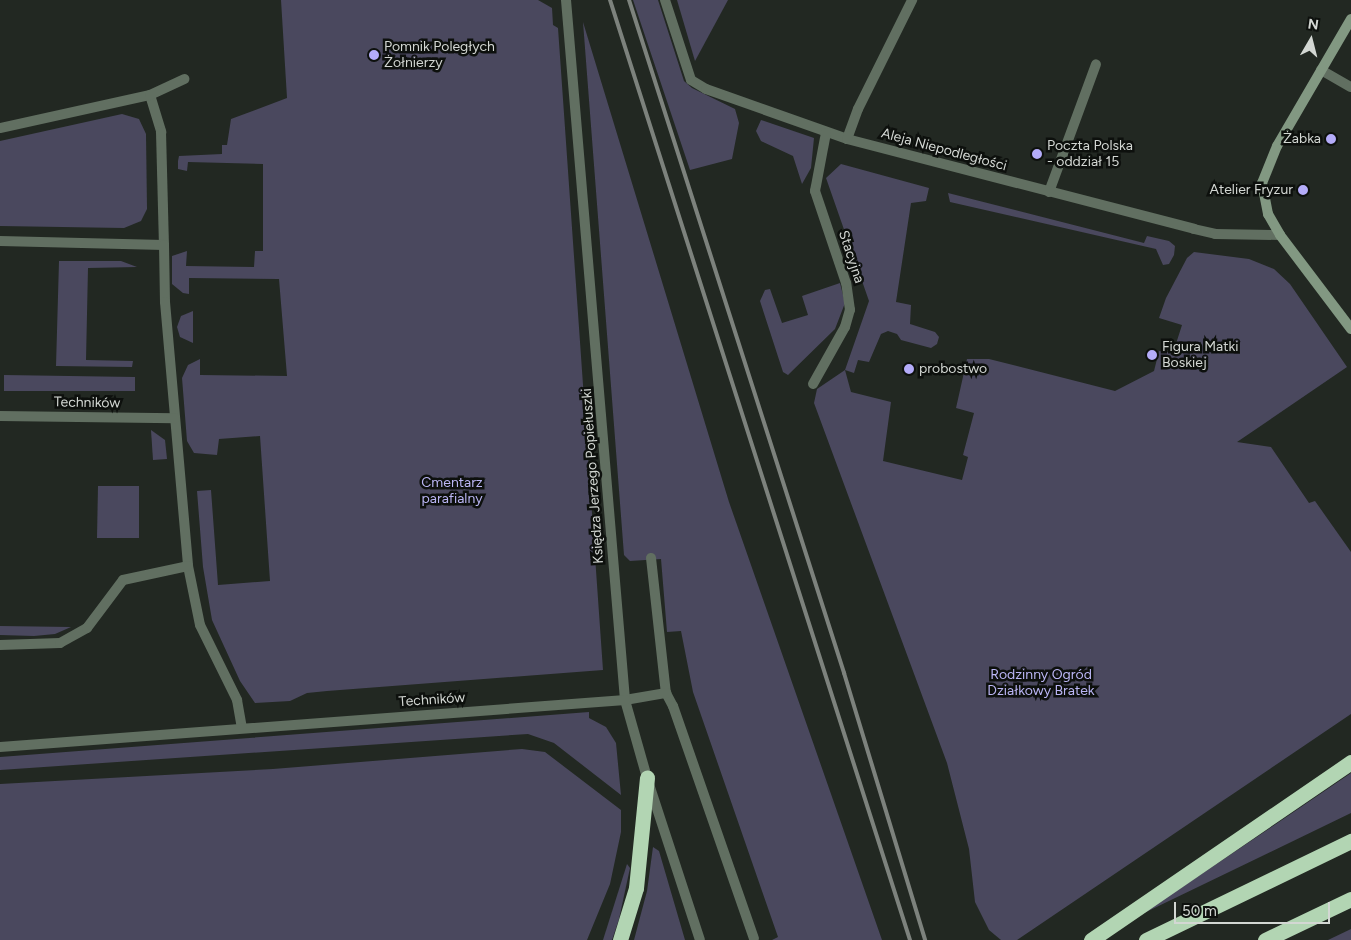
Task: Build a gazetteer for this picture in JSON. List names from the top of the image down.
{
  "streets": {
    "street": [
      "Aleja Niepodległości",
      "Stacyjna",
      "Techników",
      "Księdza Jerzego Popiełuszki"
    ]
  },
  "crossings": [
    ["Aleja Niepodległości", "Stacyjna"],
    ["Techników", "Księdza Jerzego Popiełuszki"]
  ],
  "parks": ["Cmentarz parafialny", "Rodzinny Ogród Działkowy Bratek"],
  "places": [
    "Pomnik Poległych Żołnierzy",
    "Żabka",
    "Poczta Polska - oddział 15",
    "Atelier Fryzur",
    "Figura Matki Boskiej",
    "probostwo"
  ],
  "scale_bar": "50 m",
  "north": "top"
}
